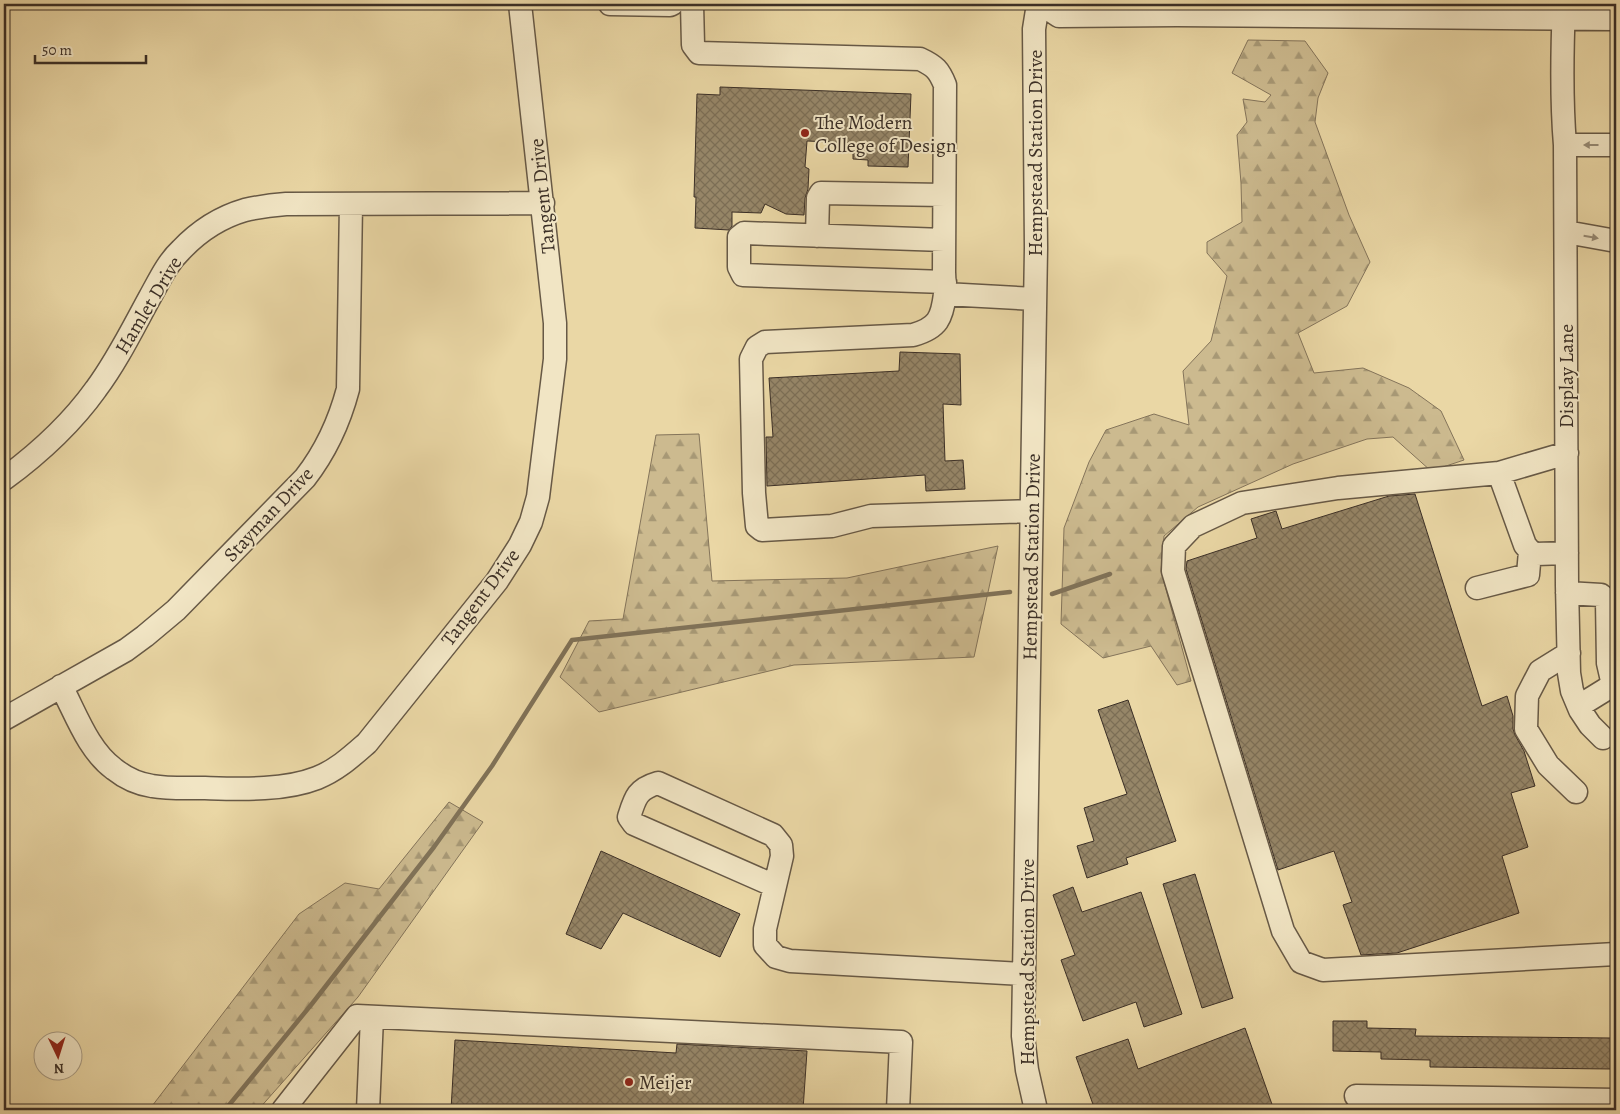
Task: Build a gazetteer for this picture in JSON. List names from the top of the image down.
{
  "streets": {
    "street": [
      "Hempstead Station Drive",
      "Tangent Drive",
      "Hamlet Drive",
      "Display Lane",
      "Stayman Drive"
    ]
  },
  "crossings": [
    ["Tangent Drive", "Hamlet Drive"],
    ["Tangent Drive", "Stayman Drive"],
    ["Hamlet Drive", "Stayman Drive"]
  ],
  "places": ["The Modern College of Design", "Meijer"],
  "scale_bar": "50 m",
  "north": "bottom"
}
